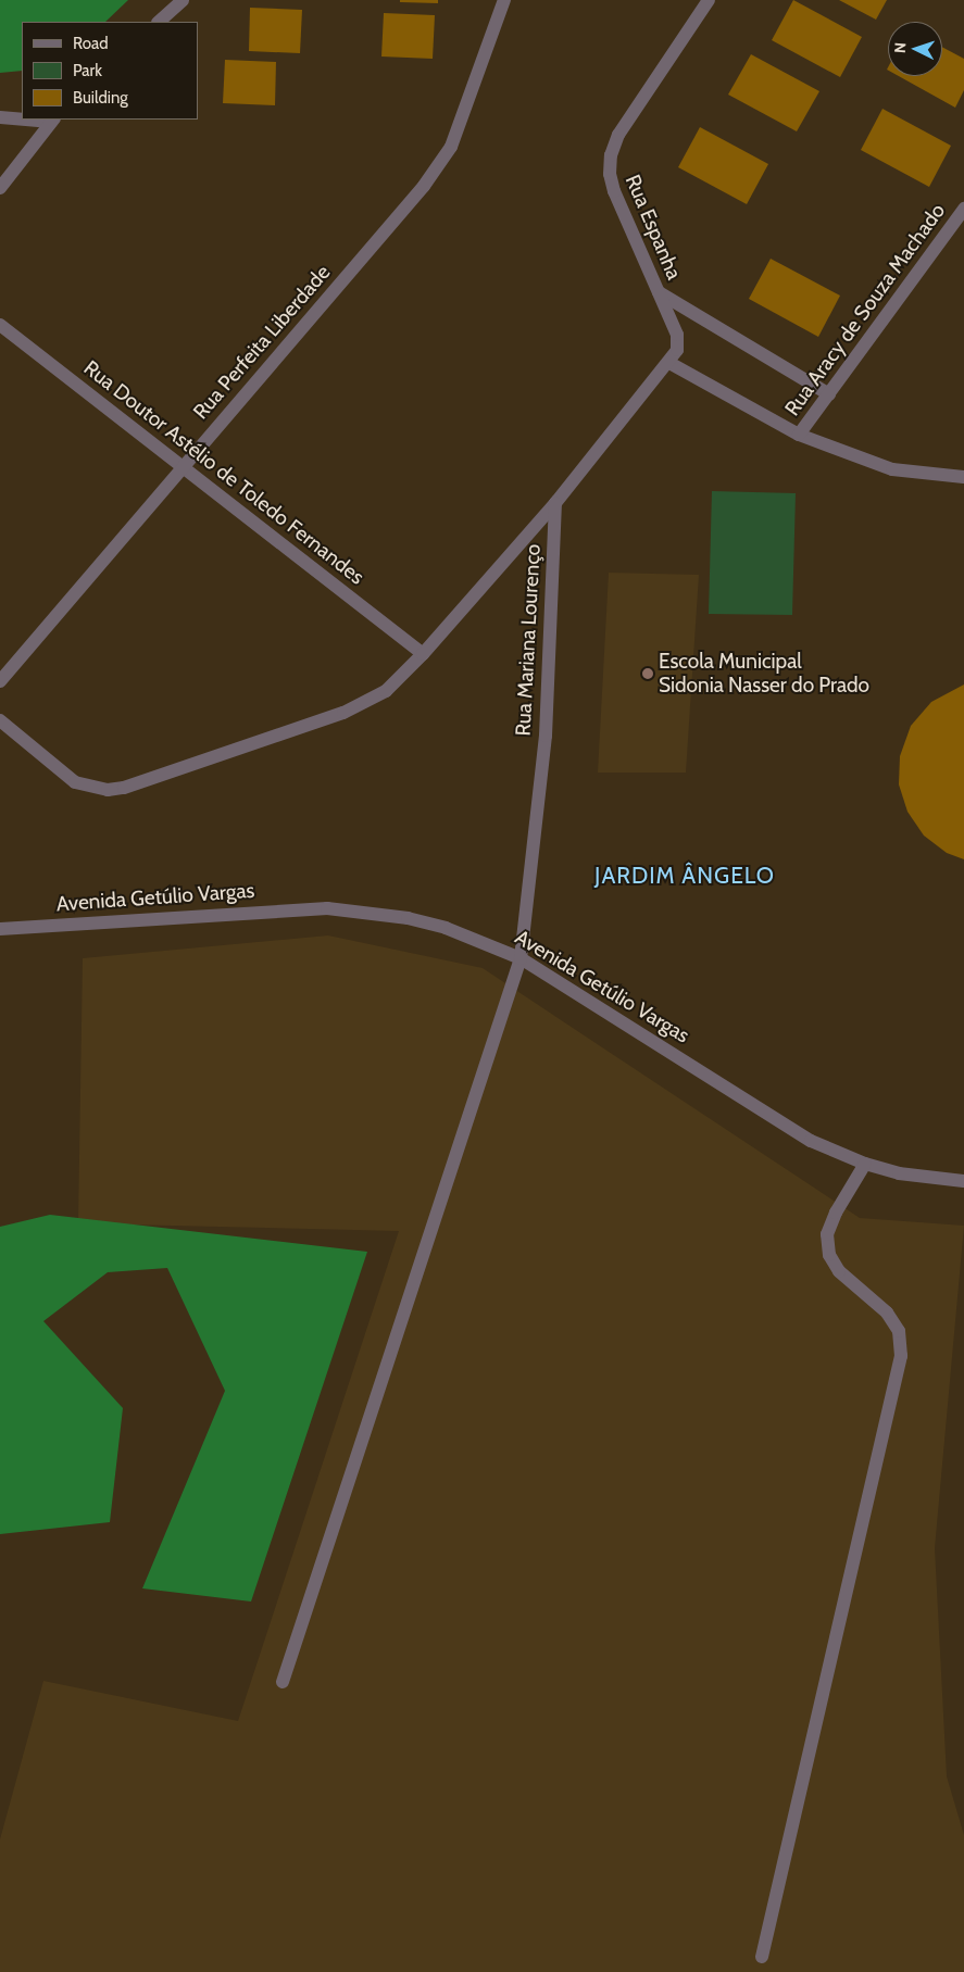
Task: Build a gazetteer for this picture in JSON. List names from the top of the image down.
{
  "streets": {
    "street": [
      "Rua Espanha",
      "Rua Aracy de Souza Machado",
      "Rua Perfeita Liberdade",
      "Rua Doutor Astélio de Toledo Fernandes",
      "Rua Mariana Lourenço",
      "Avenida Getúlio Vargas"
    ]
  },
  "crossings": [
    ["Rua Perfeita Liberdade", "Rua Doutor Astélio de Toledo Fernandes"],
    ["Rua Mariana Lourenço", "Avenida Getúlio Vargas"]
  ],
  "districts": ["JARDIM ÂNGELO"],
  "places": ["Escola Municipal Sidonia Nasser do Prado"],
  "legend": ["Road", "Park", "Building"],
  "north": "left"
}
